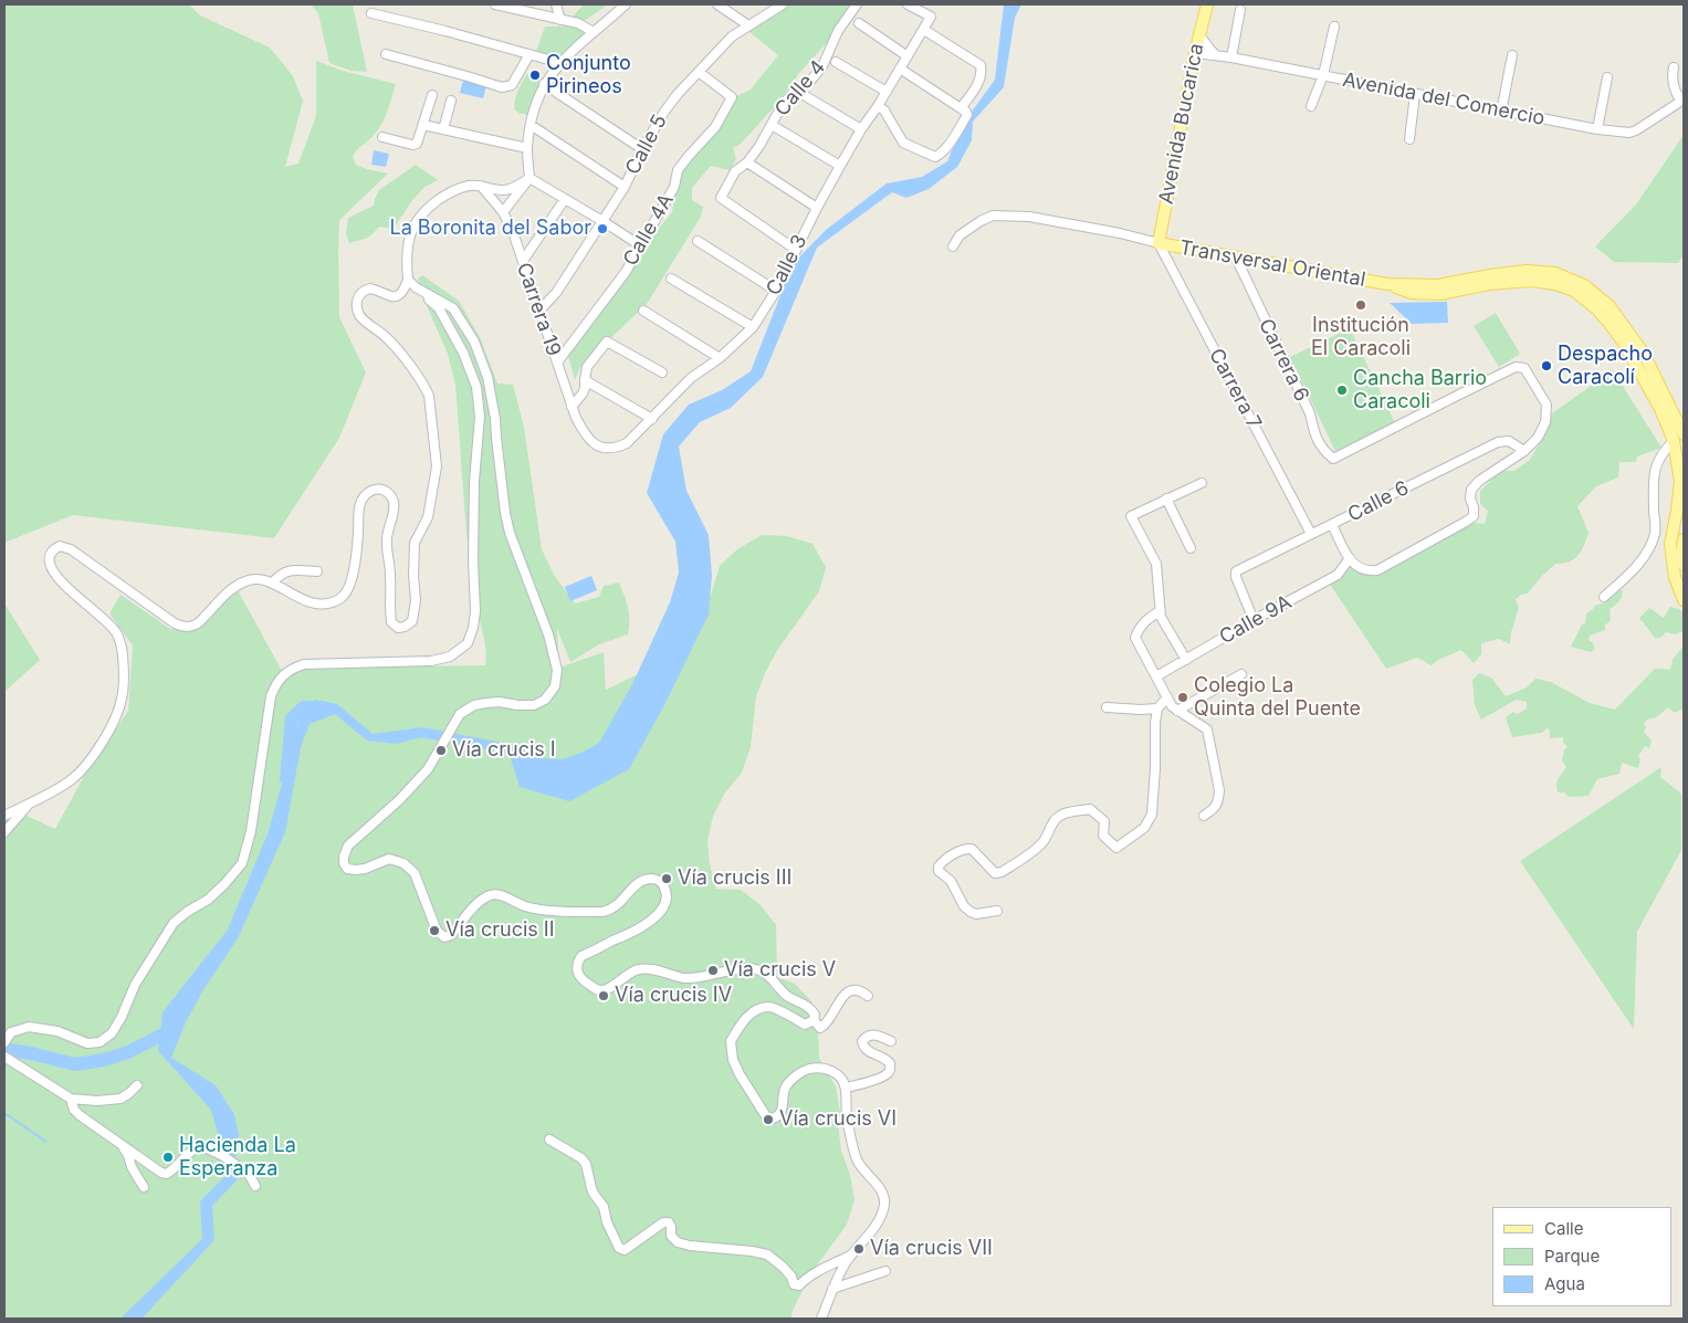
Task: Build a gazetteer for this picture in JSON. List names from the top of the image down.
{
  "streets": {
    "main road": ["Avenida Bucarica", "Transversal Oriental"],
    "street": [
      "Calle 4",
      "Avenida del Comercio",
      "Calle 5",
      "Calle 4A",
      "Calle 3",
      "Carrera 19",
      "Carrera 6",
      "Carrera 7",
      "Calle 6",
      "Calle 9A"
    ]
  },
  "crossings": [
    ["Calle 4", "Calle 3"],
    ["Avenida del Comercio", "Avenida Bucarica"],
    ["Avenida Bucarica", "Transversal Oriental"],
    ["Avenida Bucarica", "Carrera 7"],
    ["Calle 5", "Calle 4A"],
    ["Calle 5", "Carrera 19"],
    ["Calle 4A", "Carrera 19"],
    ["Transversal Oriental", "Carrera 6"],
    ["Transversal Oriental", "Carrera 7"],
    ["Calle 3", "Carrera 19"],
    ["Carrera 6", "Calle 6"],
    ["Carrera 7", "Calle 6"],
    ["Calle 6", "Calle 9A"]
  ],
  "places": [
    "Conjunto Pirineos",
    "La Boronita del Sabor",
    "Institución El Caracoli",
    "Despacho Caracolí",
    "Cancha Barrio Caracoli",
    "Colegio La Quinta del Puente",
    "Vía crucis I",
    "Vía crucis III",
    "Vía crucis II",
    "Vía crucis V",
    "Vía crucis IV",
    "Vía crucis VI",
    "Hacienda La Esperanza",
    "Vía crucis VII"
  ],
  "legend": ["Calle", "Parque", "Agua"]
}
